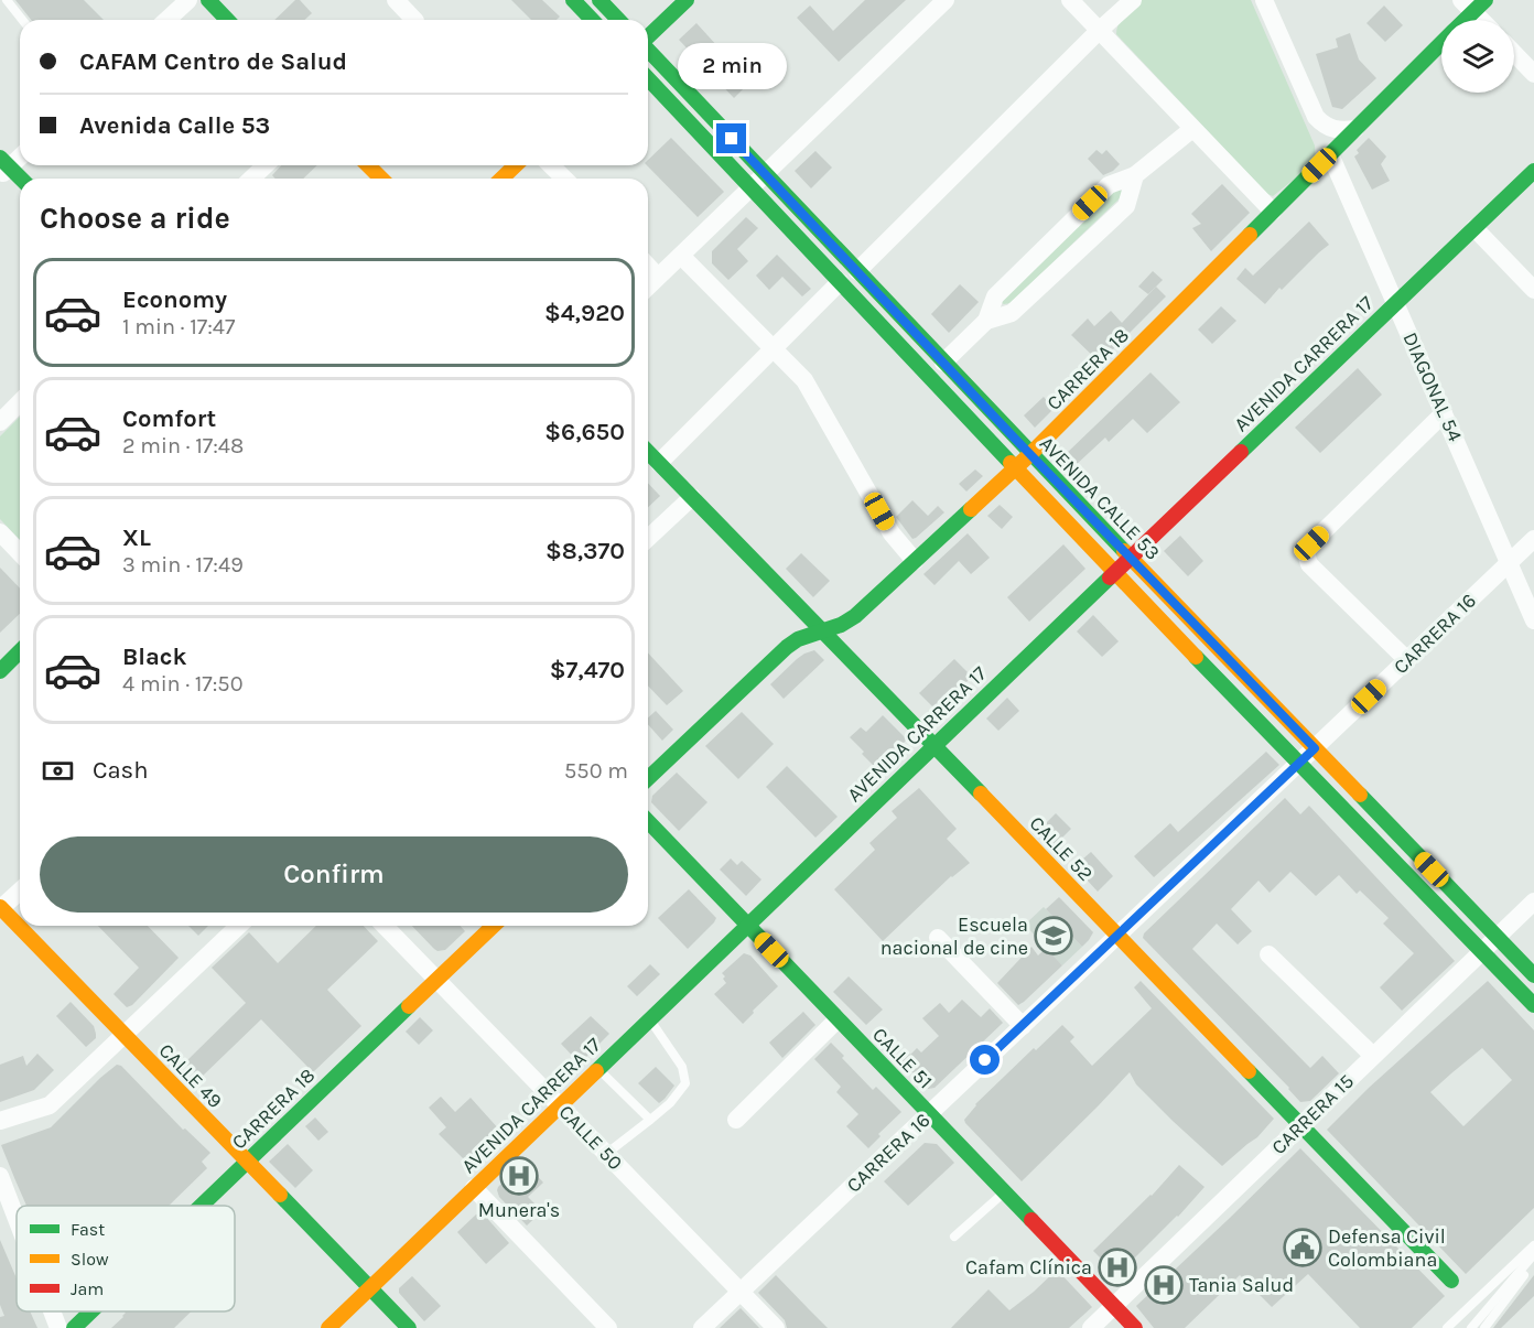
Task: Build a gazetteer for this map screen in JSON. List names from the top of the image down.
{
  "streets": {
    "street": [
      "AVENIDA CARRERA 17",
      "CARRERA 18",
      "DIAGONAL 54",
      "AVENIDA CALLE 53",
      "CARRERA 16",
      "CALLE 52",
      "CALLE 51",
      "CALLE 49",
      "CARRERA 15",
      "CALLE 50"
    ]
  },
  "crossings": [
    ["AVENIDA CARRERA 17", "DIAGONAL 54"],
    ["AVENIDA CARRERA 17", "AVENIDA CALLE 53"],
    ["AVENIDA CARRERA 17", "CALLE 52"],
    ["AVENIDA CARRERA 17", "CALLE 51"],
    ["AVENIDA CARRERA 17", "CALLE 49"],
    ["AVENIDA CARRERA 17", "CALLE 50"],
    ["CARRERA 18", "DIAGONAL 54"],
    ["CARRERA 18", "AVENIDA CALLE 53"],
    ["CARRERA 18", "CALLE 52"],
    ["CARRERA 18", "CALLE 49"],
    ["CARRERA 18", "CALLE 50"],
    ["DIAGONAL 54", "CARRERA 16"],
    ["AVENIDA CALLE 53", "CARRERA 16"],
    ["AVENIDA CALLE 53", "CARRERA 15"],
    ["CARRERA 16", "CALLE 52"],
    ["CARRERA 16", "CALLE 51"],
    ["CARRERA 16", "CALLE 50"],
    ["CALLE 52", "CARRERA 15"],
    ["CALLE 51", "CARRERA 15"]
  ],
  "places": {
    "school or university": ["Escuela nacional de cine"],
    "hospital": ["Munera's", "Cafam Clínica", "Tania Salud"],
    "public building": ["Defensa Civil Colombiana"]
  },
  "legend": ["Fast", "Slow", "Jam"],
  "page": {
    "banner": ["CAFAM Centro de Salud", "Avenida Calle 53"],
    "bubble": "2 min",
    "heading": "Choose a ride",
    "list": [
      {
        "name": "Economy",
        "note": "1 min · 17:47",
        "value": "$4,920"
      },
      {
        "name": "Comfort",
        "note": "2 min · 17:48",
        "value": "$6,650"
      },
      {
        "name": "XL",
        "note": "3 min · 17:49",
        "value": "$8,370"
      },
      {
        "name": "Black",
        "note": "4 min · 17:50",
        "value": "$7,470"
      }
    ],
    "pay": ["Cash", "550 m"],
    "buttons": "Confirm"
  }
}
